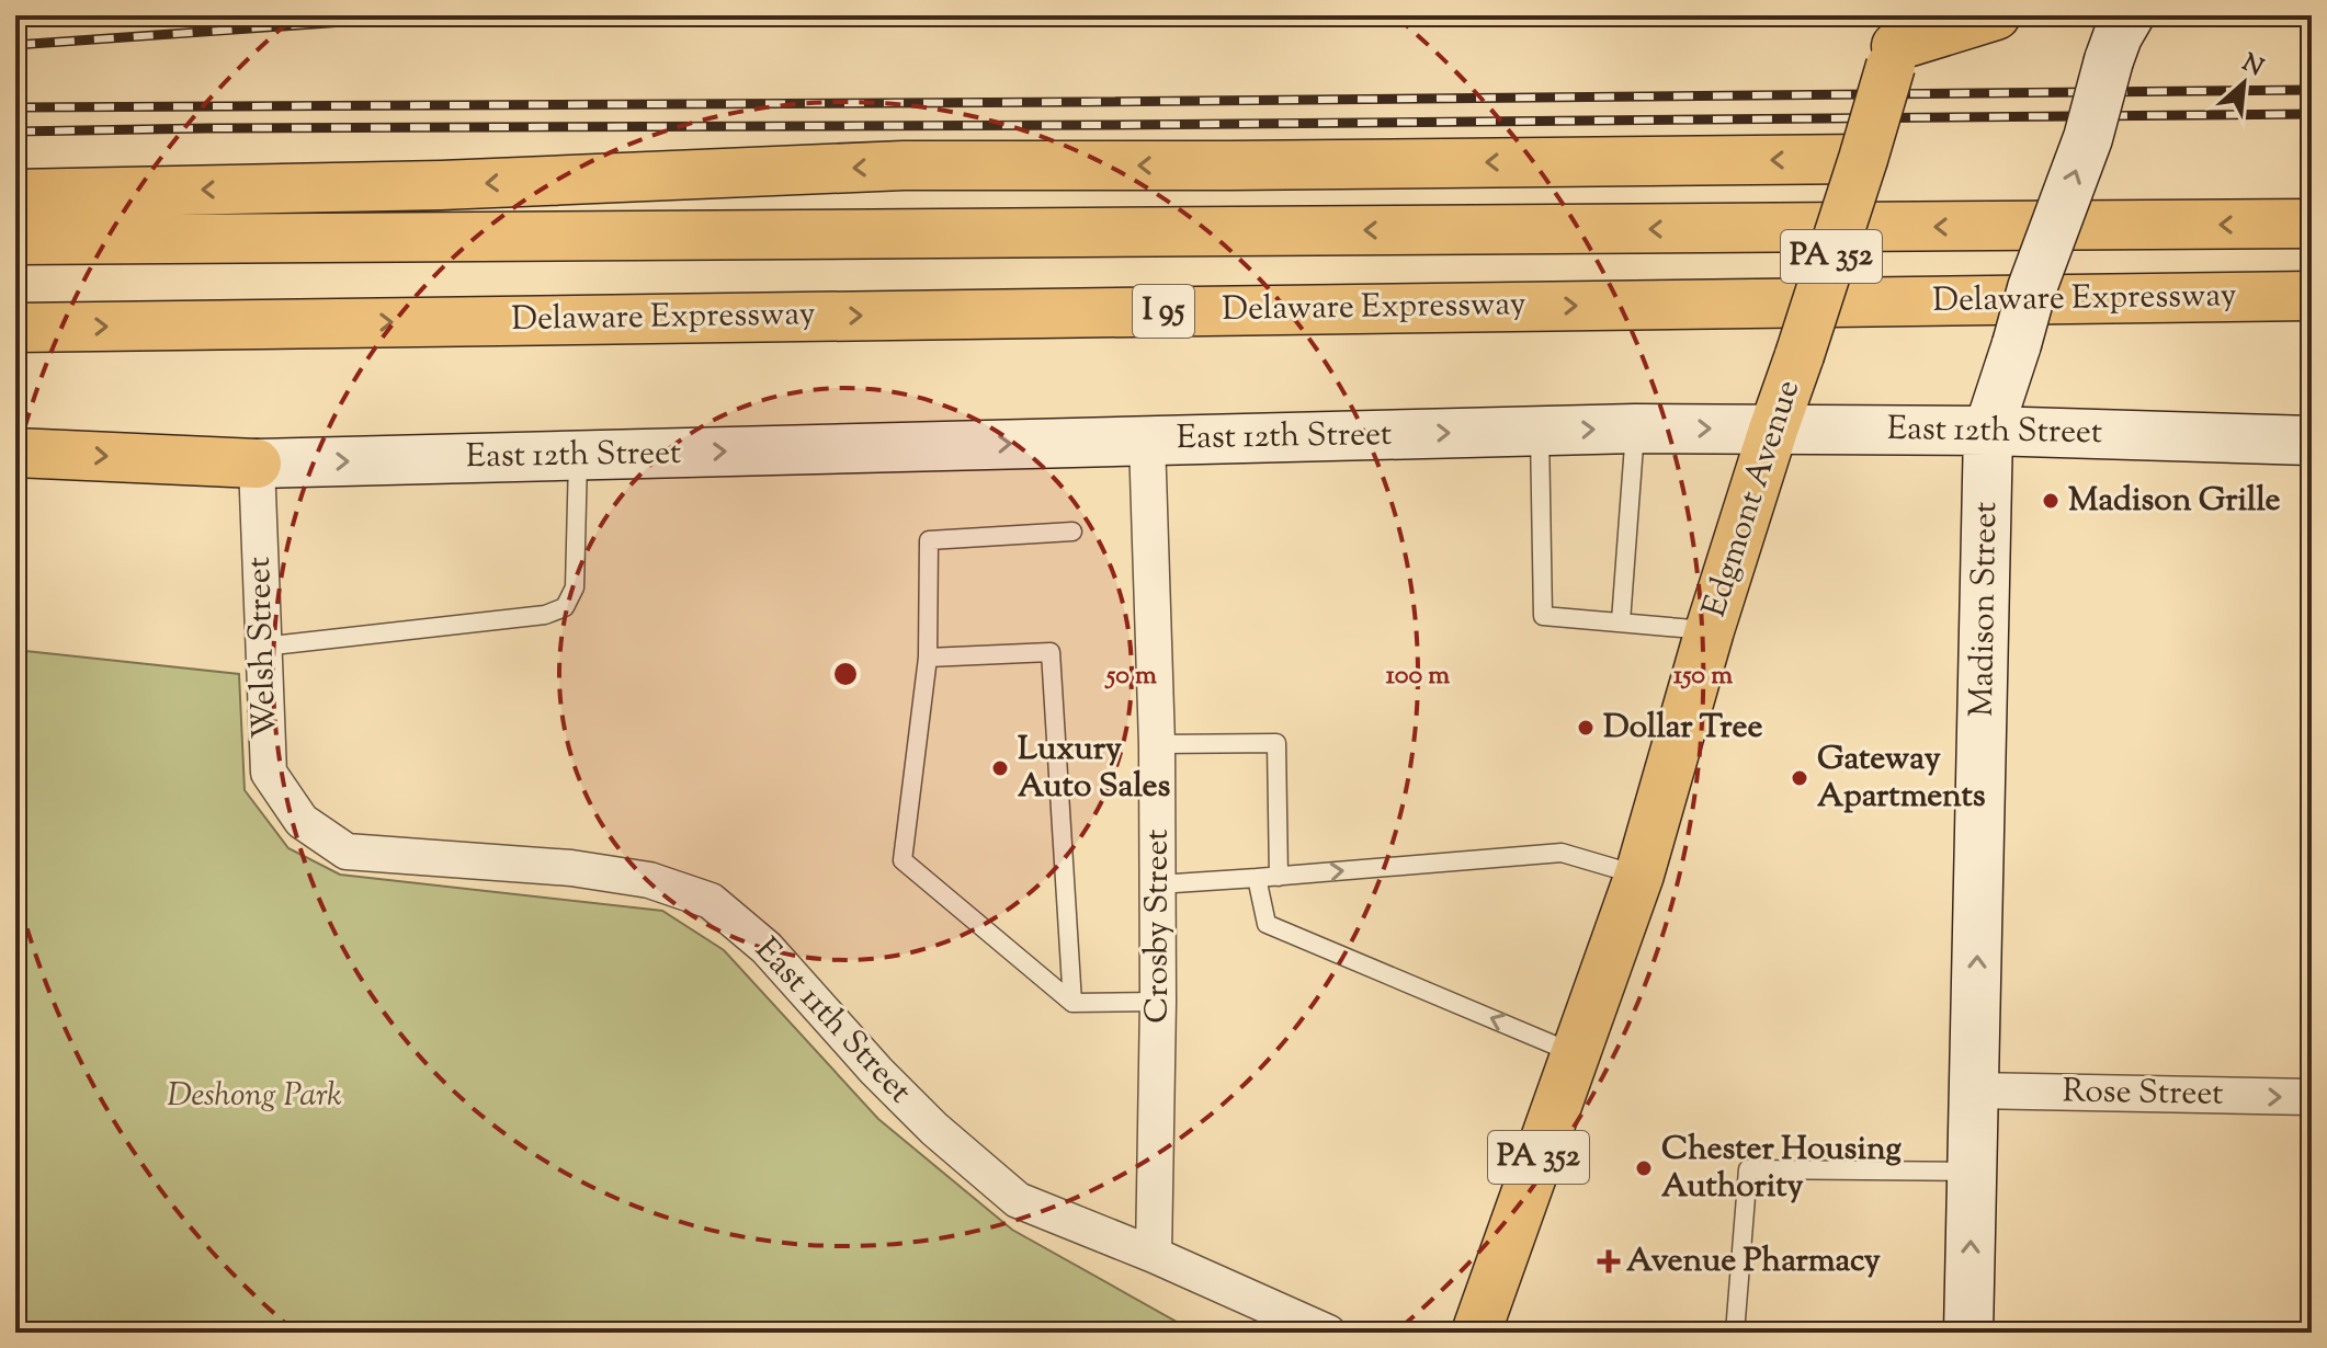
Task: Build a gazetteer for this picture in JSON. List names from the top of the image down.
{
  "streets": {
    "main road": [
      "PA 352",
      "Delaware Expressway",
      "I 95",
      "Edgmont Avenue"
    ],
    "street": [
      "East 12th Street",
      "Madison Street",
      "Welsh Street",
      "Crosby Street",
      "East 11th Street",
      "Rose Street"
    ]
  },
  "crossings": [
    ["PA 352", "Edgmont Avenue"],
    ["East 12th Street", "Edgmont Avenue"],
    ["East 12th Street", "Madison Street"],
    ["East 12th Street", "Welsh Street"],
    ["East 12th Street", "Crosby Street"],
    ["Madison Street", "Rose Street"],
    ["Welsh Street", "East 11th Street"],
    ["Crosby Street", "East 11th Street"]
  ],
  "one_way": ["East 12th Street", "Madison Street", "Rose Street"],
  "parks": ["Deshong Park"],
  "places": {
    "other": [
      "Madison Grille",
      "Dollar Tree",
      "Luxury Auto Sales",
      "Gateway Apartments",
      "Chester Housing Authority"
    ],
    "health": ["Avenue Pharmacy"]
  },
  "north": "top right",
  "rings": ["50 m", "100 m", "150 m"]
}
